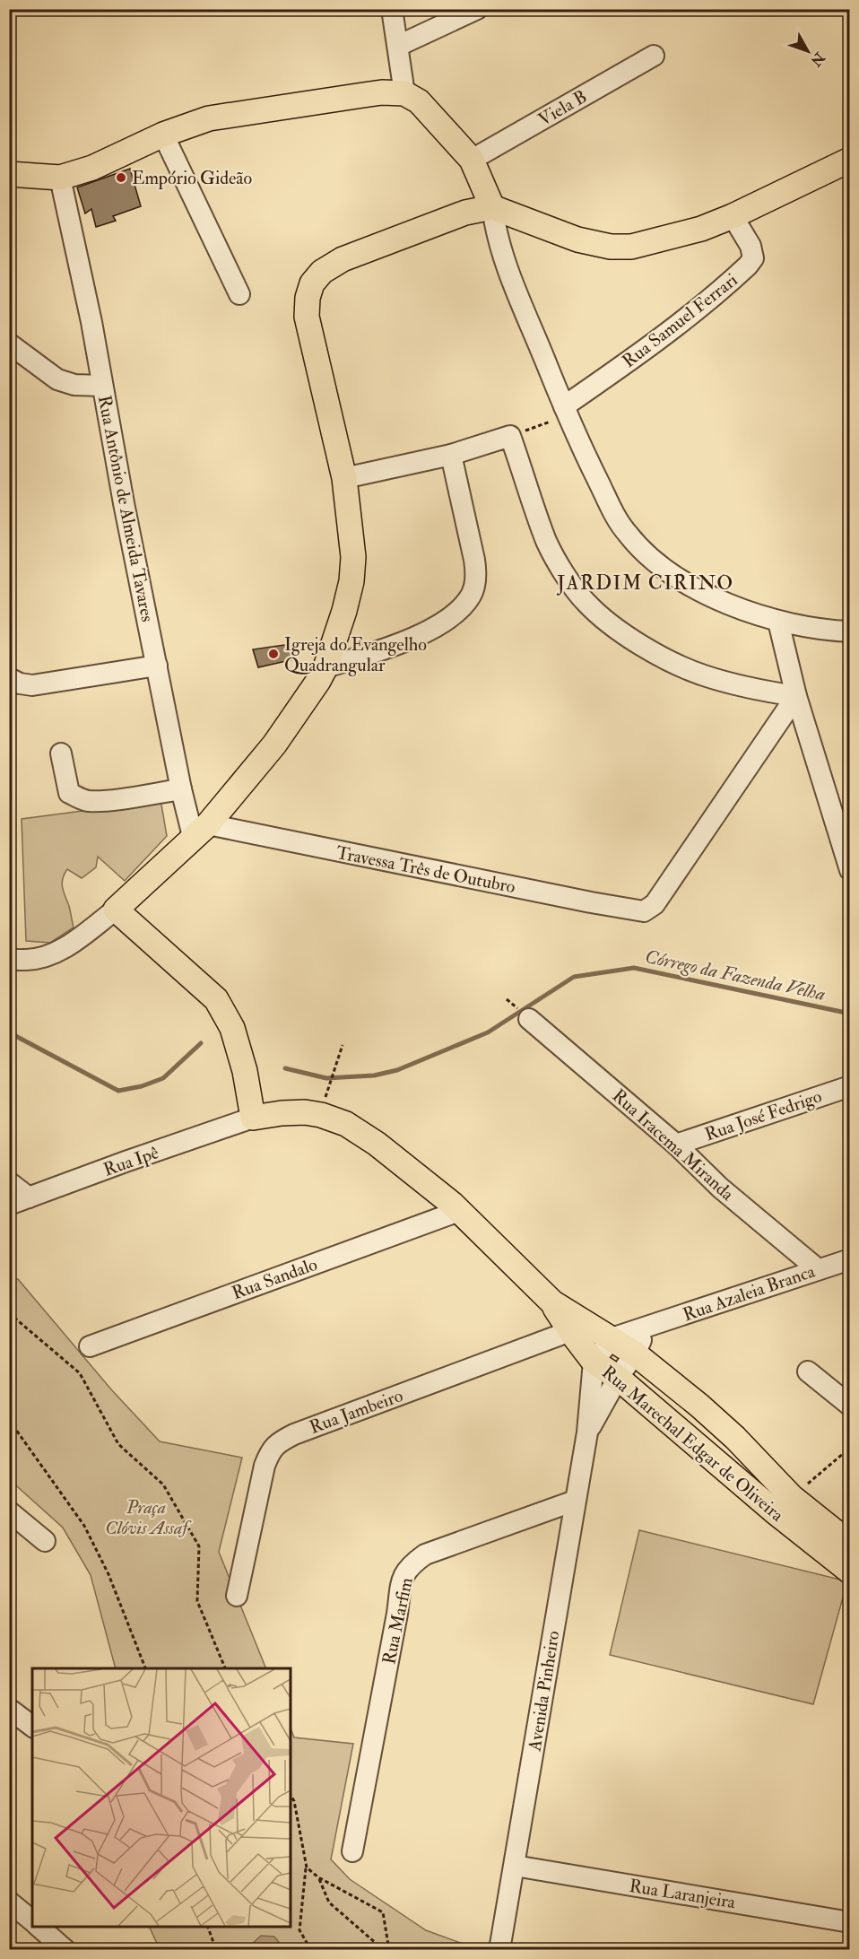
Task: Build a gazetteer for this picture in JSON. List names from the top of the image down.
{
  "streets": {
    "main road": ["Rua Marechal Edgar de Oliveira"],
    "street": [
      "Viela B",
      "Rua Samuel Ferrari",
      "Rua Antônio de Almeida Tavares",
      "Travessa Três de Outubro",
      "Rua José Fedrigo",
      "Rua Iracema Miranda",
      "Rua Ipê",
      "Rua Sandalo",
      "Rua Azaleia Branca",
      "Rua Jambeiro",
      "Rua Marfim",
      "Avenida Pinheiro",
      "Rua Laranjeira"
    ]
  },
  "crossings": [
    ["Rua Antônio de Almeida Tavares", "Travessa Três de Outubro"],
    ["Rua José Fedrigo", "Rua Iracema Miranda"],
    ["Rua Iracema Miranda", "Rua Azaleia Branca"],
    ["Rua Ipê", "Rua Marechal Edgar de Oliveira"],
    ["Rua Sandalo", "Rua Marechal Edgar de Oliveira"],
    ["Rua Azaleia Branca", "Rua Marechal Edgar de Oliveira"],
    ["Rua Jambeiro", "Rua Marechal Edgar de Oliveira"],
    ["Rua Marechal Edgar de Oliveira", "Avenida Pinheiro"],
    ["Rua Marfim", "Avenida Pinheiro"],
    ["Avenida Pinheiro", "Rua Laranjeira"]
  ],
  "districts": ["JARDIM CIRINO"],
  "water": ["Córrego da Fazenda Velha"],
  "parks": ["Praça Clóvis Assaf"],
  "places": ["Empório Gideão", "Igreja do Evangelho Quadrangular"],
  "north": "bottom right"
}
